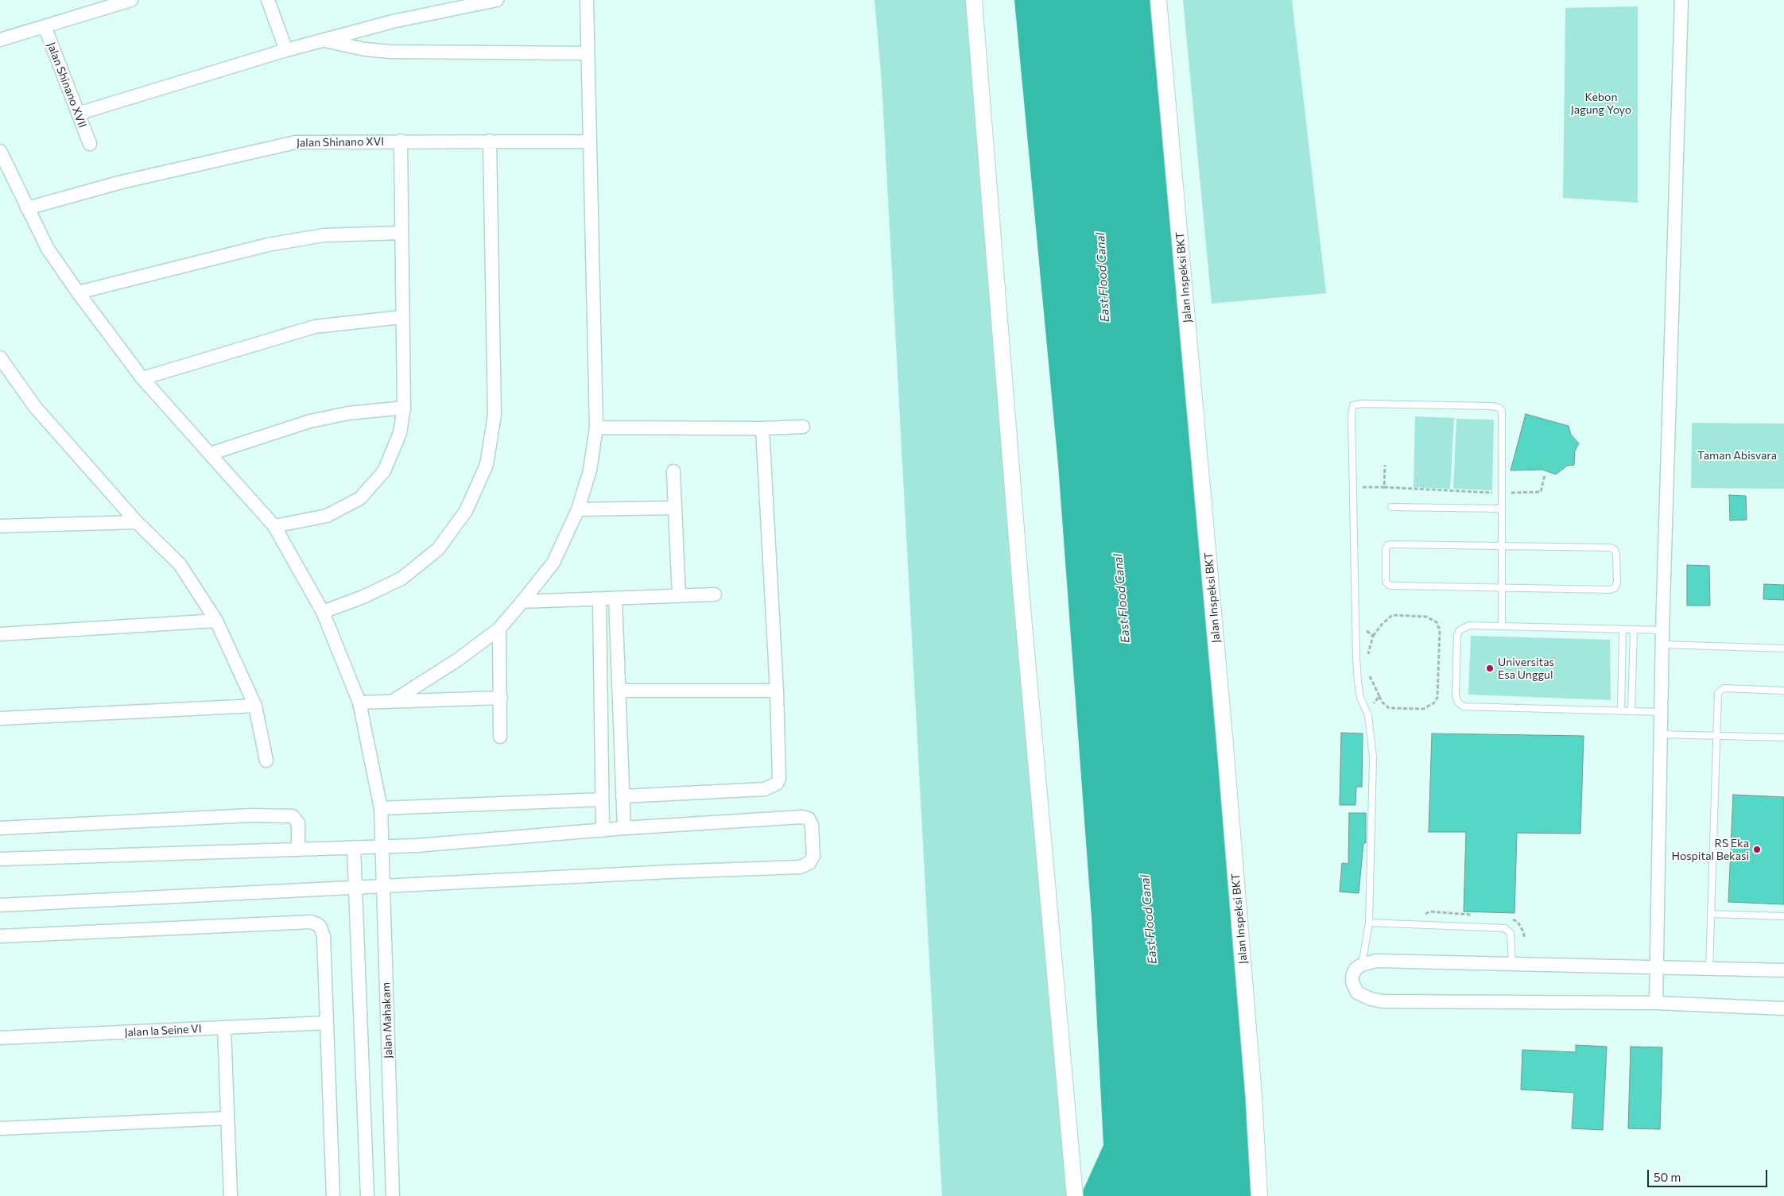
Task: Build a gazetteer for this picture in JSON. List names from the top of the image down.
{
  "streets": {
    "street": [
      "Jalan Shinano XVII",
      "Jalan Shinano XVI",
      "Jalan Inspeksi BKT",
      "Jalan Mahakam",
      "Jalan la Seine VI"
    ]
  },
  "crossings": [
    ["Jalan Shinano XVI", "Jalan Mahakam"]
  ],
  "water": ["East Flood Canal"],
  "parks": ["Kebon Jagung Yoyo", "Taman Abisvara"],
  "places": ["Universitas Esa Unggul", "RS Eka Hospital Bekasi"],
  "scale_bar": "50 m"
}
